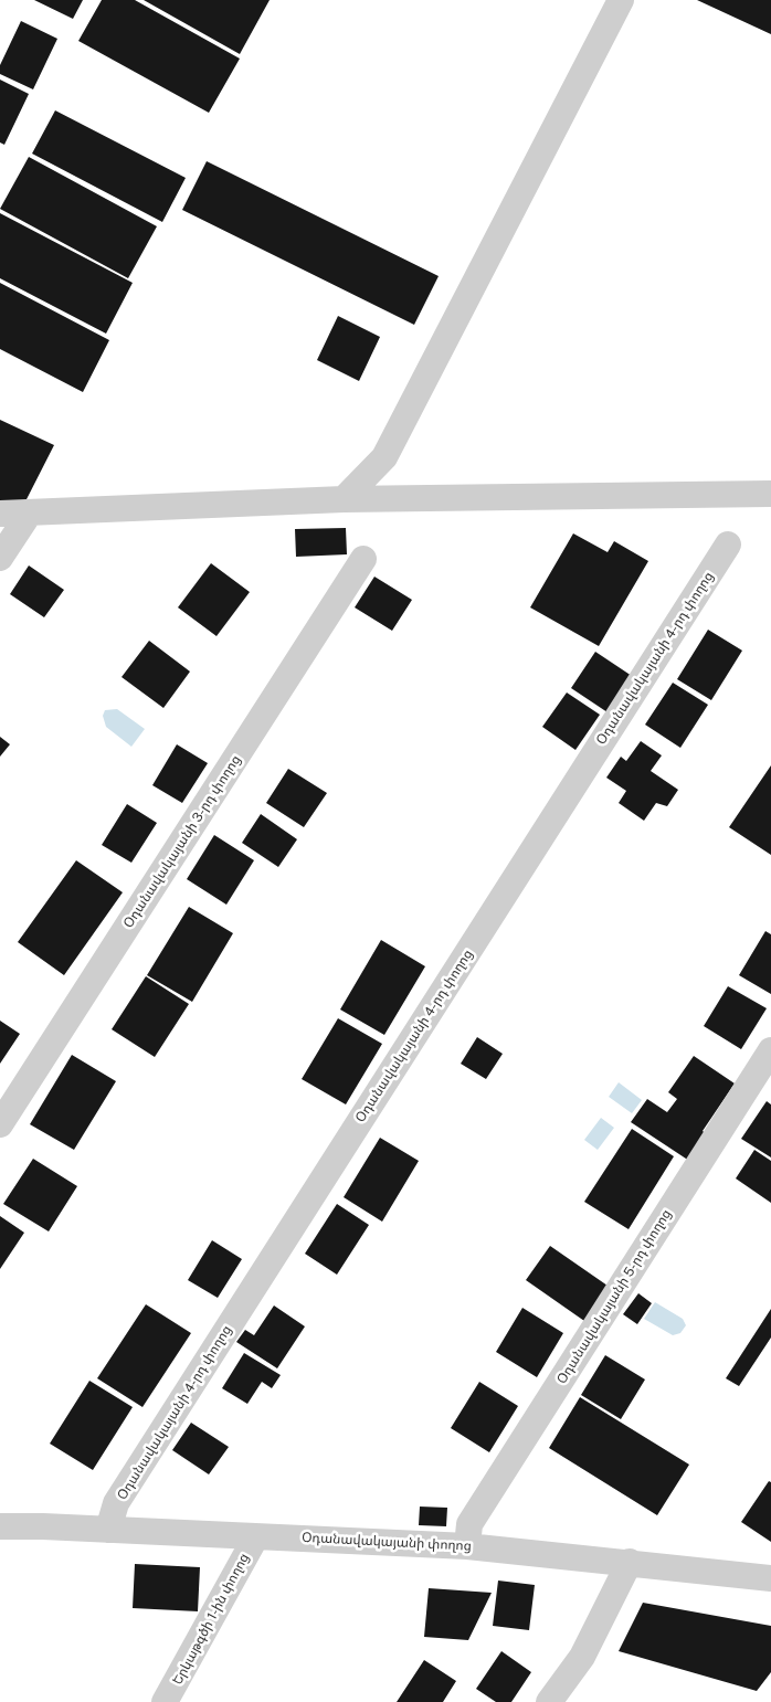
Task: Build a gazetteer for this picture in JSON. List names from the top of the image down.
{
  "streets": {
    "street": [
      "Օդանավակայանի 4-րդ փողոց",
      "Օդանավակայանի 3-րդ փողոց",
      "Օդանավակայանի 5-րդ փողոց",
      "Օդանավակայանի փողոց",
      "Երկաթգծի 1-ին փողոց"
    ]
  },
  "crossings": [
    ["Օդանավակայանի 4-րդ փողոց", "Օդանավակայանի փողոց"],
    ["Օդանավակայանի 5-րդ փողոց", "Օդանավակայանի փողոց"],
    ["Օդանավակայանի փողոց", "Երկաթգծի 1-ին փողոց"]
  ]
}
